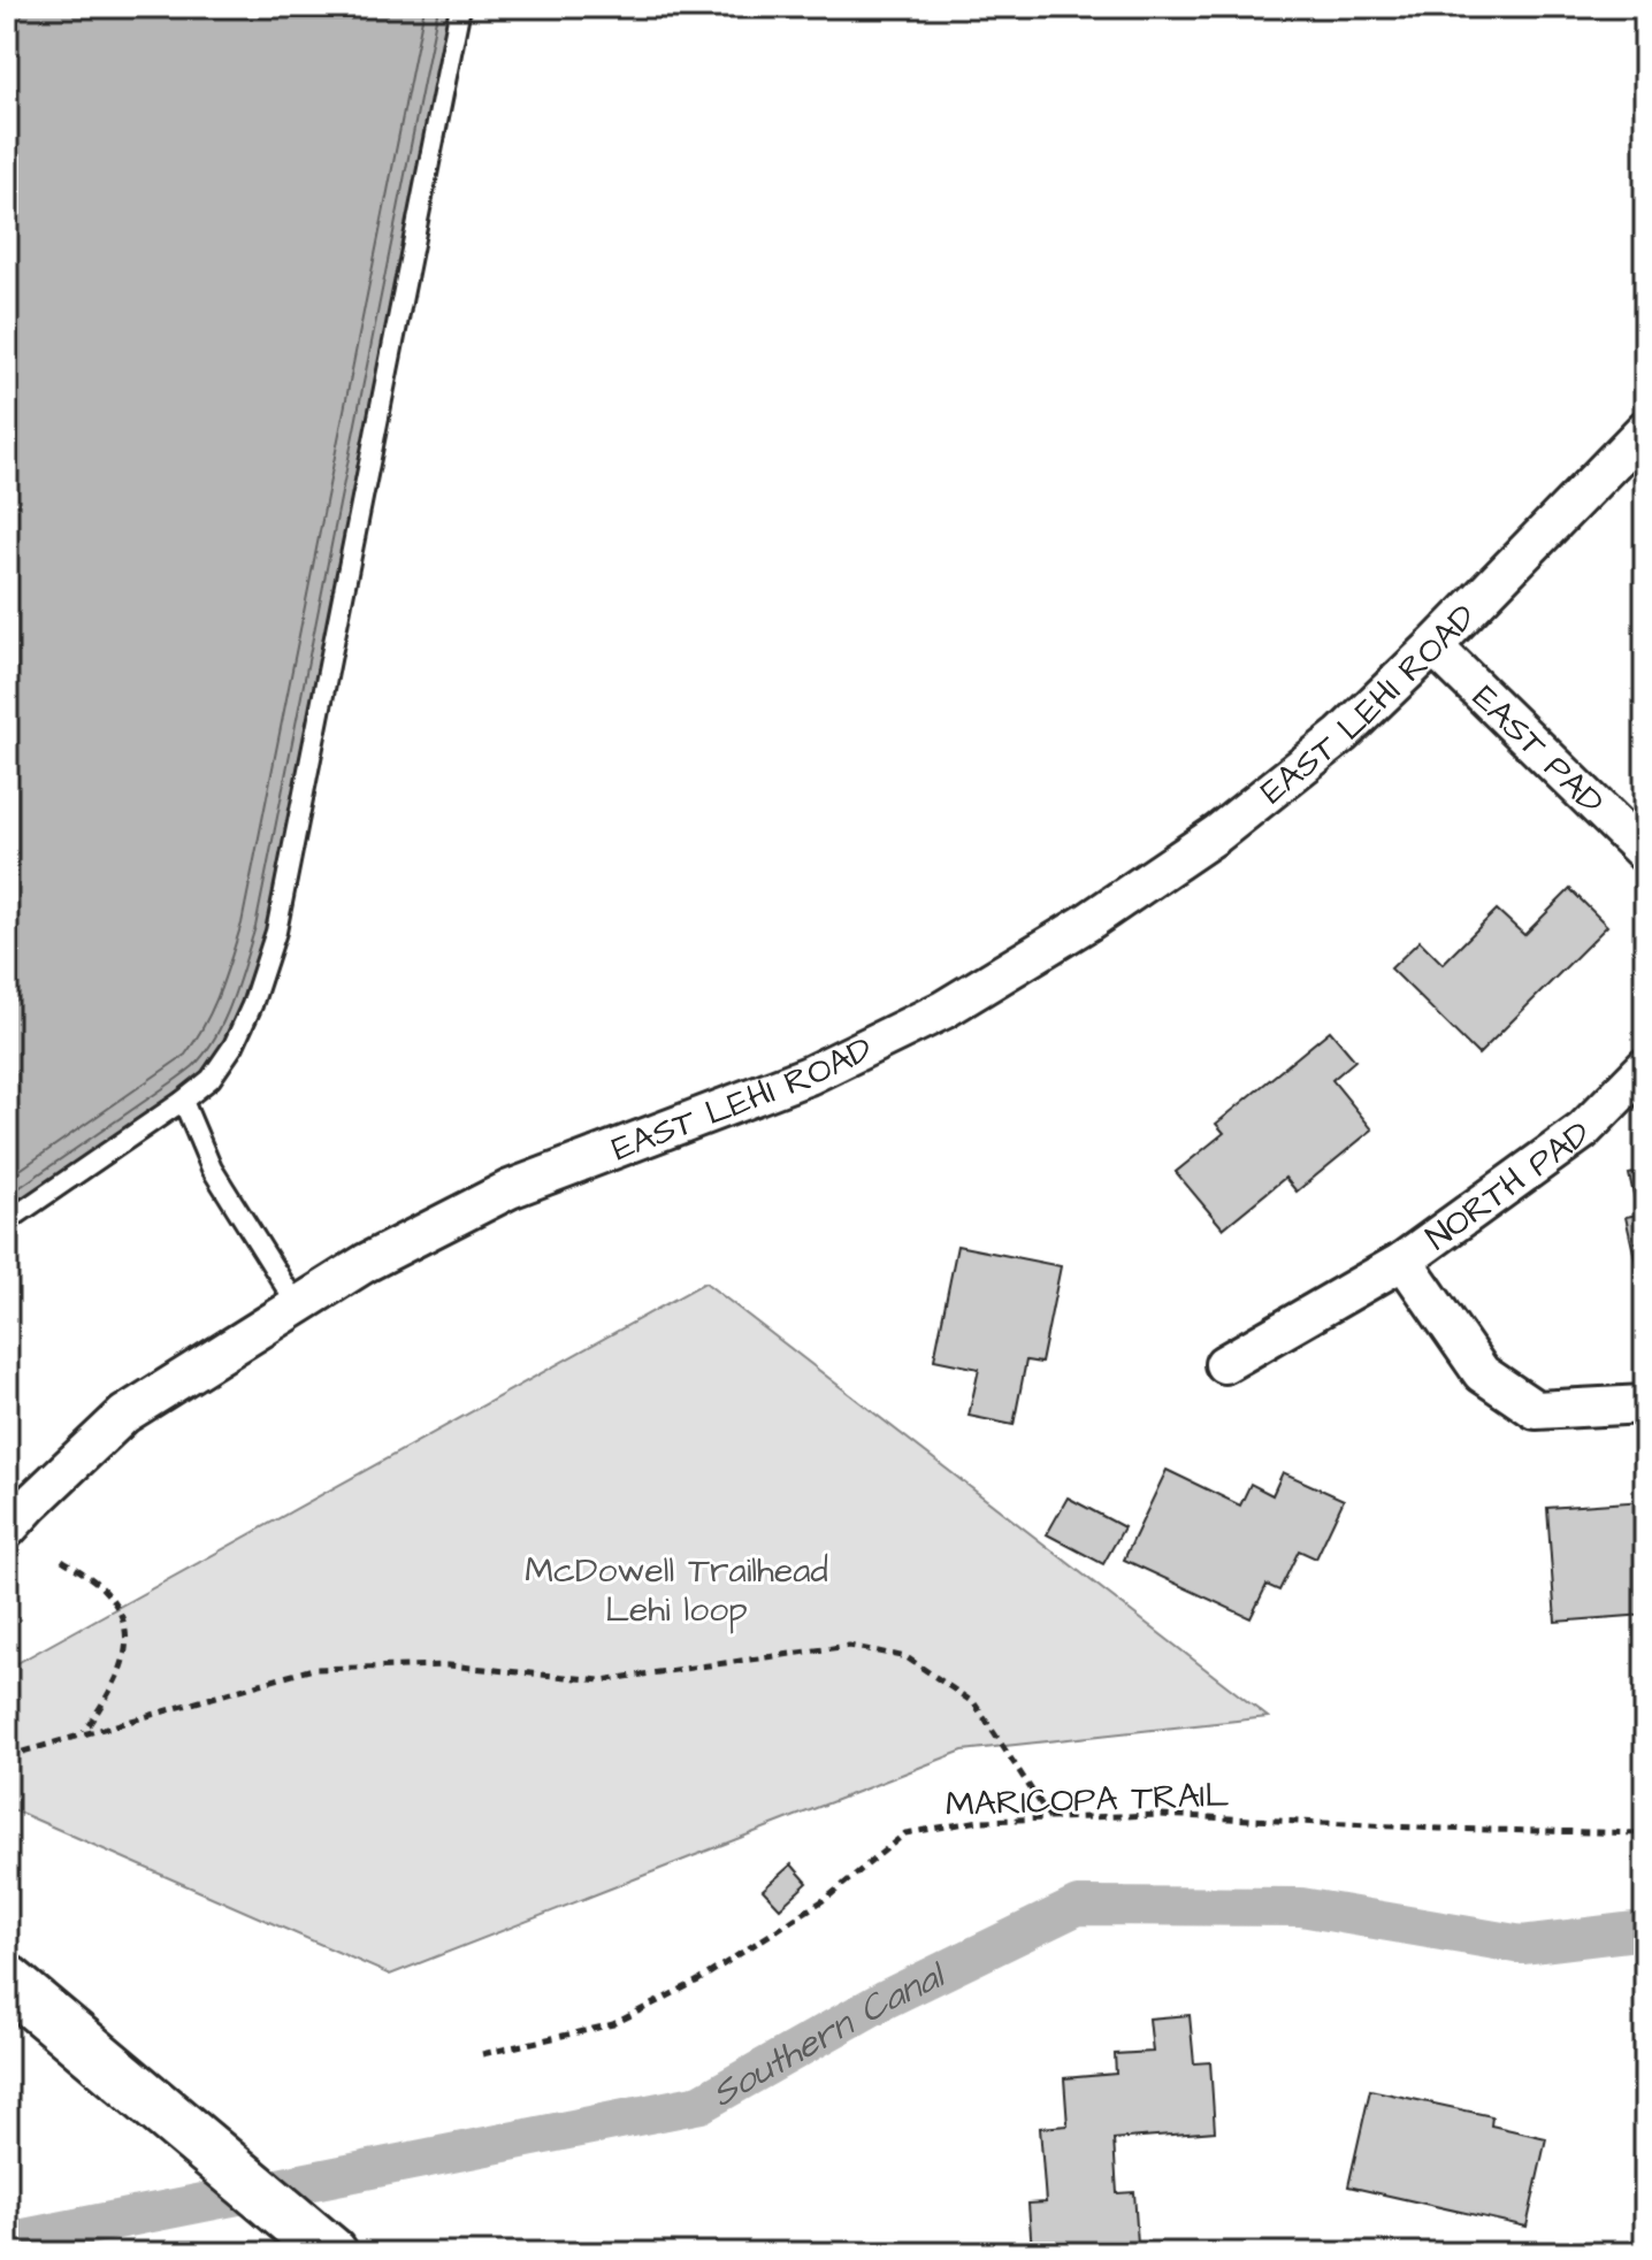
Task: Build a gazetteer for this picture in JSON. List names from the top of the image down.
{
  "streets": {
    "street": ["EAST LEHI ROAD", "EAST PAD", "NORTH PAD"],
    "path": ["MARICOPA TRAIL"]
  },
  "crossings": [
    ["EAST LEHI ROAD", "EAST PAD"]
  ],
  "water": ["Southern Canal"],
  "parks": ["McDowell Trailhead Lehi loop"]
}
